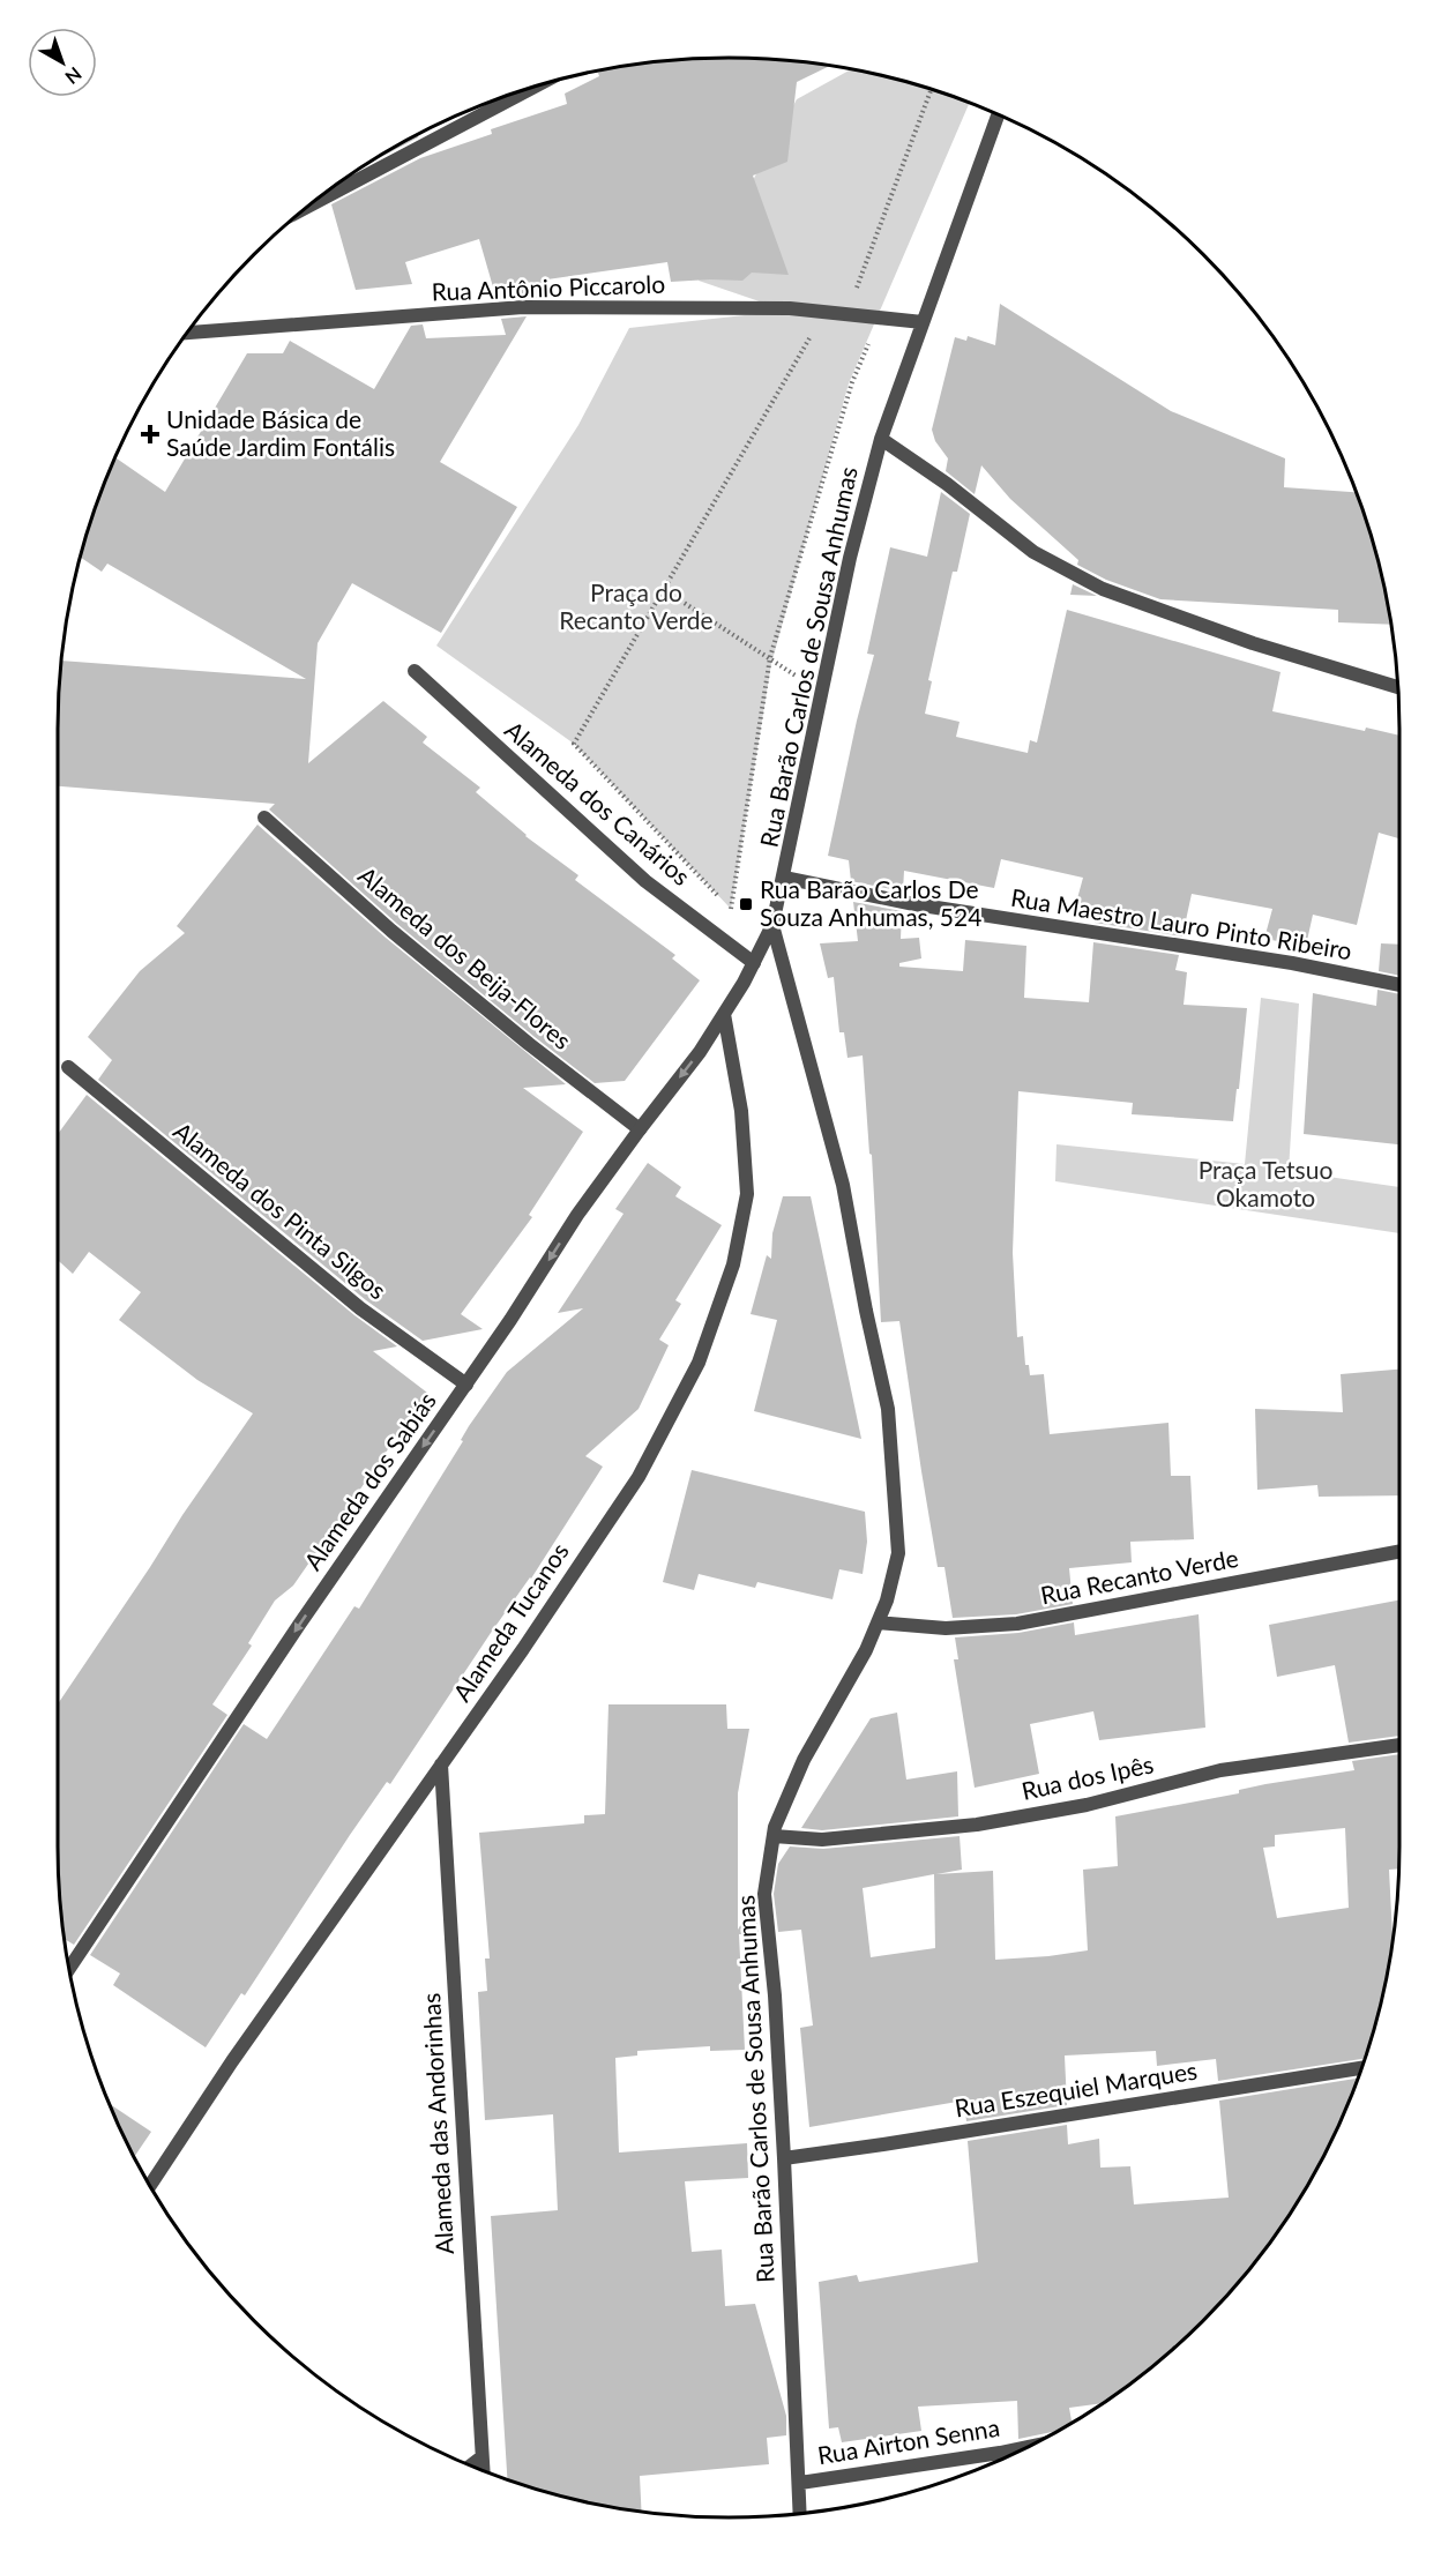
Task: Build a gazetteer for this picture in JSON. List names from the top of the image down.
{
  "streets": {
    "street": [
      "Rua Antônio Piccarolo",
      "Rua Barão Carlos de Sousa Anhumas",
      "Alameda dos Canários",
      "Rua Maestro Lauro Pinto Ribeiro",
      "Alameda dos Beija-Flores",
      "Alameda dos Pinta Silgos",
      "Alameda dos Sabiás",
      "Rua Recanto Verde",
      "Alameda Tucanos",
      "Rua dos Ipês",
      "Rua Eszequiel Marques",
      "Alameda das Andorinhas",
      "Rua Airton Senna"
    ]
  },
  "crossings": [
    ["Rua Antônio Piccarolo", "Rua Barão Carlos de Sousa Anhumas"],
    ["Rua Barão Carlos de Sousa Anhumas", "Rua Maestro Lauro Pinto Ribeiro"],
    ["Rua Barão Carlos de Sousa Anhumas", "Alameda dos Sabiás"],
    ["Rua Barão Carlos de Sousa Anhumas", "Rua Recanto Verde"],
    ["Rua Barão Carlos de Sousa Anhumas", "Rua dos Ipês"],
    ["Rua Barão Carlos de Sousa Anhumas", "Rua Eszequiel Marques"],
    ["Rua Barão Carlos de Sousa Anhumas", "Rua Airton Senna"],
    ["Alameda dos Canários", "Alameda dos Sabiás"],
    ["Alameda dos Beija-Flores", "Alameda dos Sabiás"],
    ["Alameda dos Pinta Silgos", "Alameda dos Sabiás"],
    ["Alameda dos Sabiás", "Alameda Tucanos"],
    ["Alameda Tucanos", "Alameda das Andorinhas"]
  ],
  "one_way": ["Alameda dos Sabiás"],
  "parks": ["Praça do Recanto Verde", "Praça Tetsuo Okamoto"],
  "places": {
    "health": ["Unidade Básica de Saúde Jardim Fontális"],
    "transit": ["Rua Barão Carlos De Souza Anhumas, 524"]
  },
  "north": "bottom right"
}
